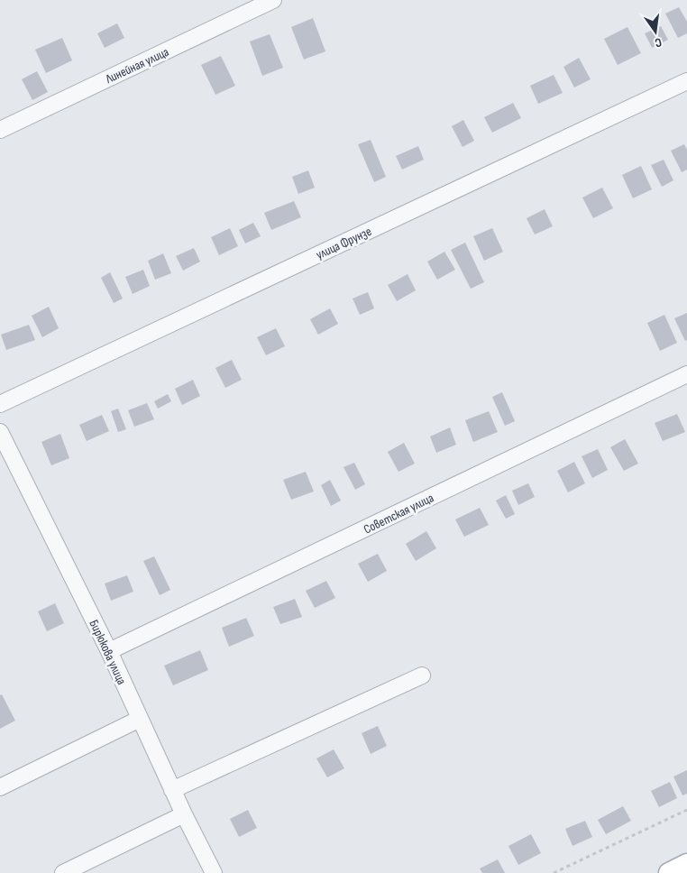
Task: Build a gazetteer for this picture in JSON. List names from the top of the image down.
{
  "streets": {
    "street": [
      "Линейная улица",
      "улица Фрунзе",
      "Советская улица",
      "Бирюкова улица"
    ]
  },
  "crossings": [
    ["Советская улица", "Бирюкова улица"]
  ],
  "north": "bottom"
}
